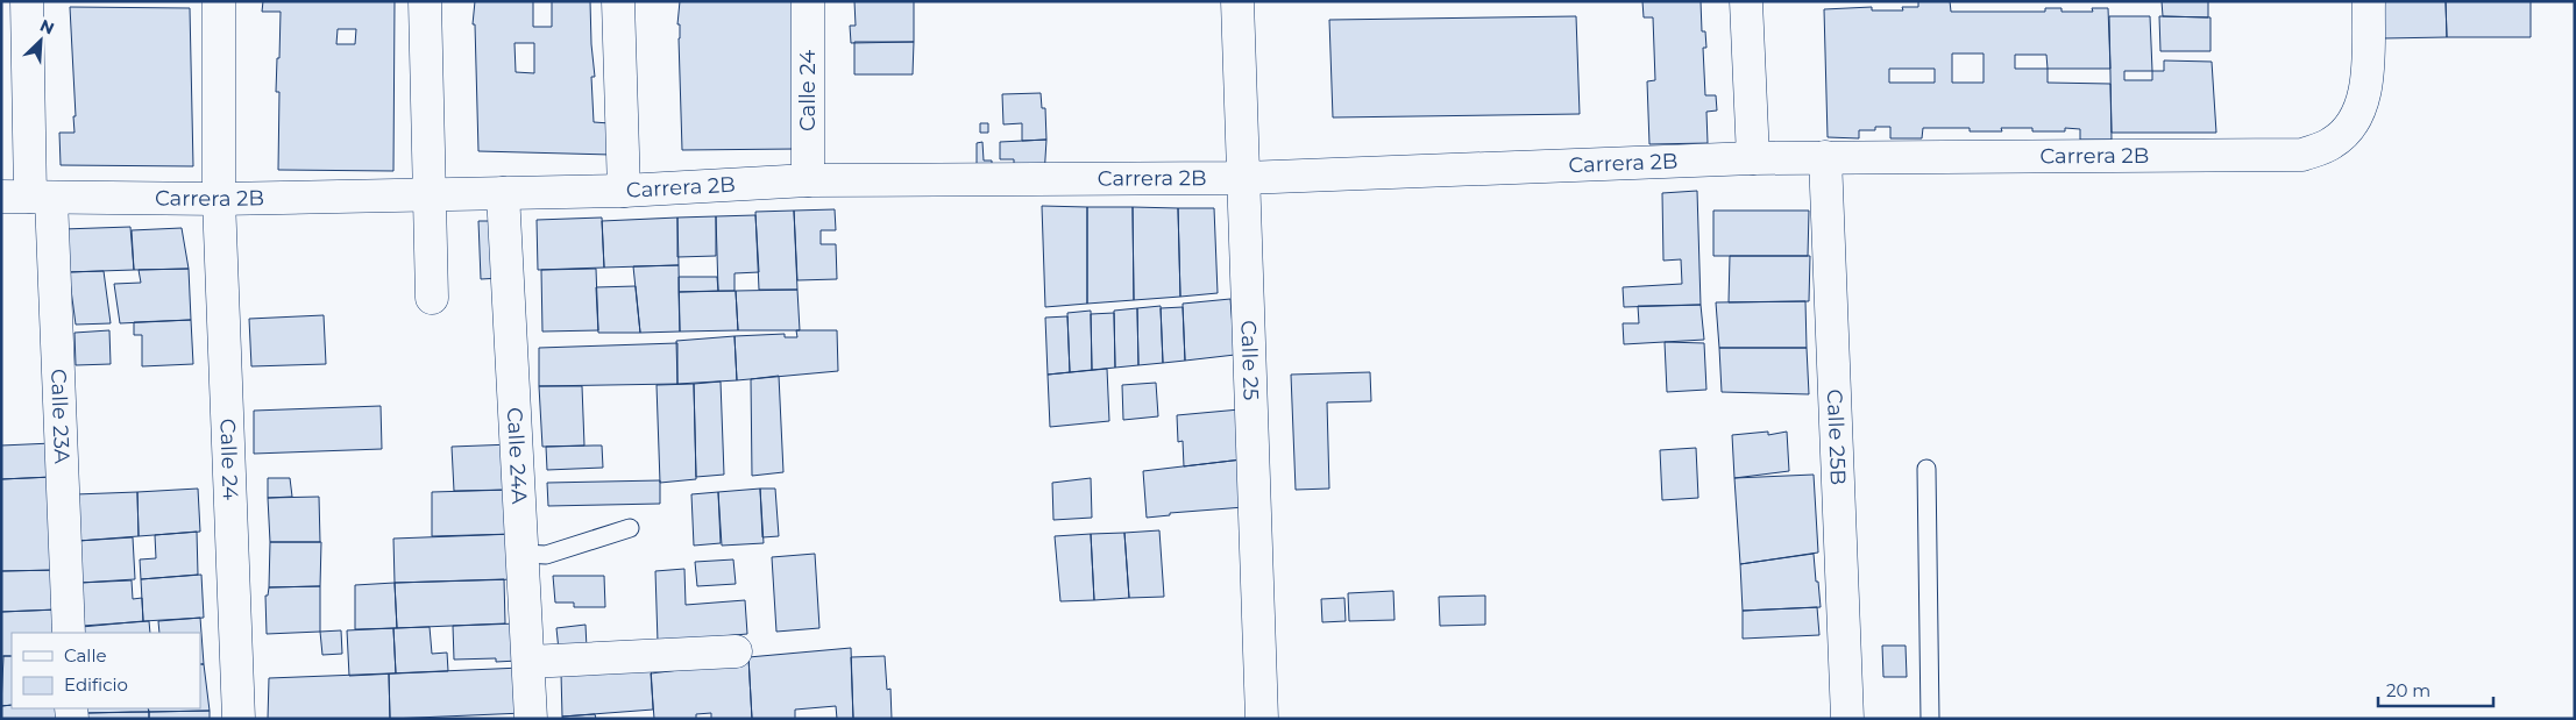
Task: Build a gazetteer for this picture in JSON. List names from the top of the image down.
{
  "streets": {
    "street": [
      "Calle 24",
      "Carrera 2B",
      "Calle 25",
      "Calle 23A",
      "Calle 25B",
      "Calle 24A"
    ]
  },
  "crossings": [
    ["Calle 24", "Carrera 2B"],
    ["Carrera 2B", "Calle 25"],
    ["Carrera 2B", "Calle 23A"],
    ["Carrera 2B", "Calle 25B"],
    ["Carrera 2B", "Calle 24A"]
  ],
  "legend": ["Calle", "Edificio"],
  "scale_bar": "20 m",
  "north": "top right"
}
